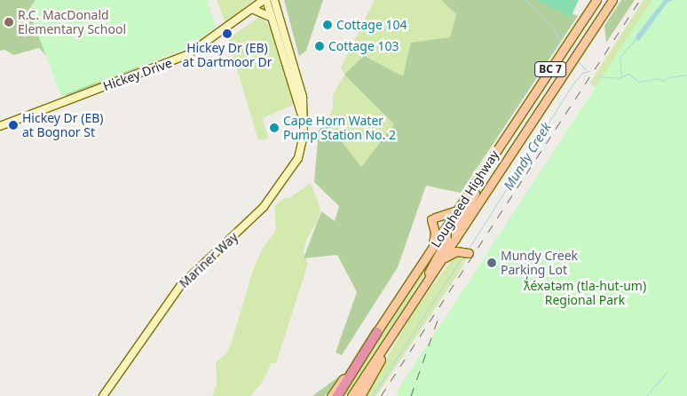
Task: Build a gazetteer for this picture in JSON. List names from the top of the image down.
{
  "streets": {
    "main road": [
      "BC 7",
      "Hickey Drive",
      "Lougheed Highway",
      "Mariner Way"
    ]
  },
  "crossings": [
    ["Hickey Drive", "Mariner Way"]
  ],
  "water": ["Mundy Creek"],
  "parks": ["ƛ̓éxətəm (tla-hut-um) Regional Park"],
  "places": [
    "R.C. MacDonald Elementary School",
    "Cottage 104",
    "Hickey Dr (EB) at Dartmoor Dr",
    "Cottage 103",
    "Hickey Dr (EB) at Bognor St",
    "Cape Horn Water Pump Station No. 2",
    "Mundy Creek Parking Lot"
  ]
}
